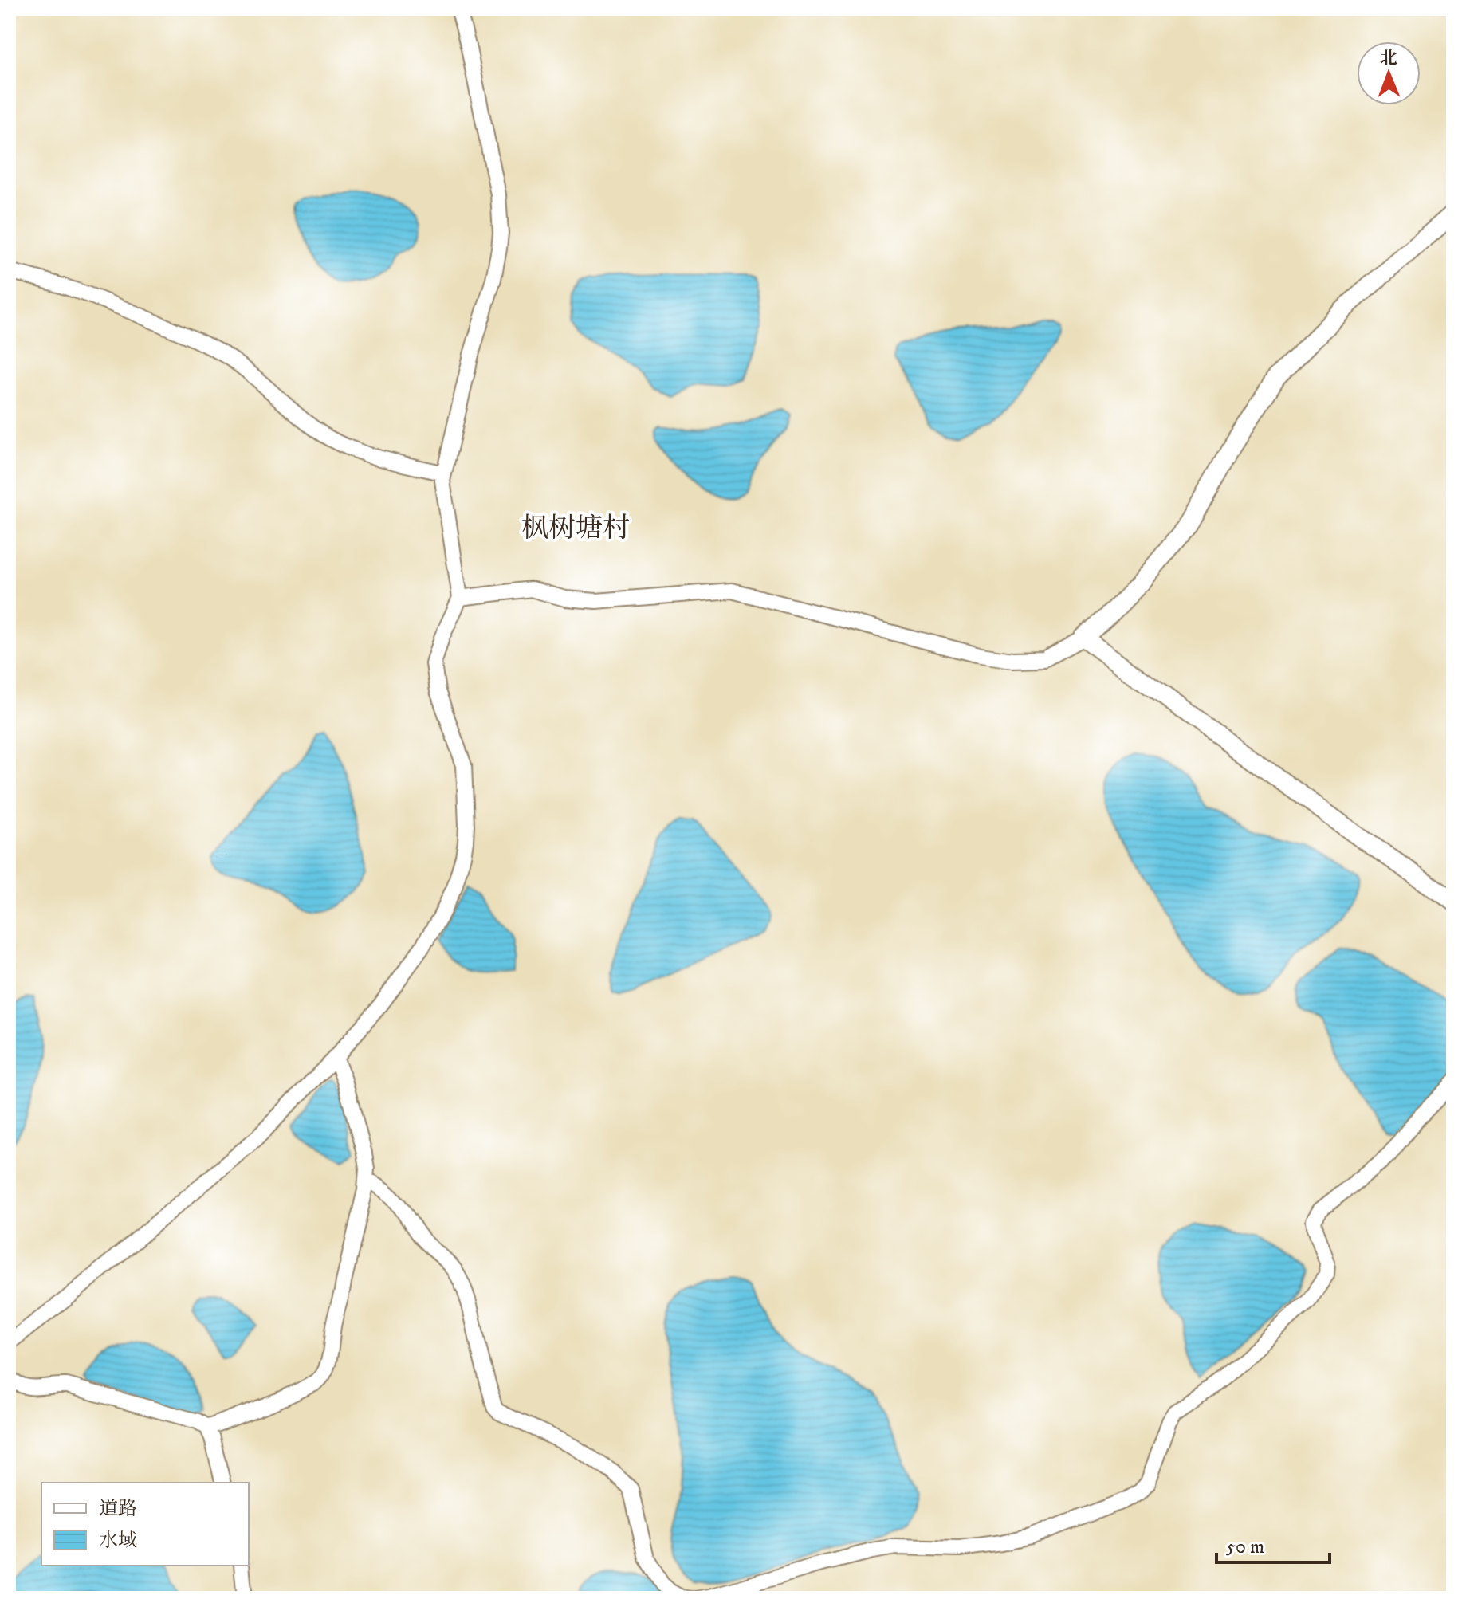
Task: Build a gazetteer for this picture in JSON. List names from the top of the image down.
{
  "districts": ["枫树塘村"],
  "legend": ["道路", "水域"],
  "scale_bar": "50 m",
  "north": "top"
}
